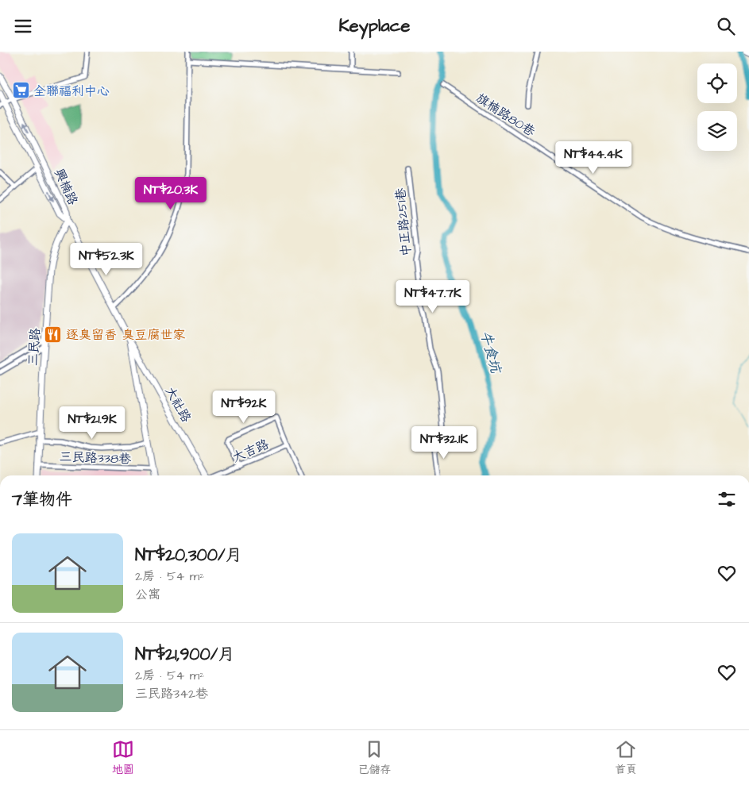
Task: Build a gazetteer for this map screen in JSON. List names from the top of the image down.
{
  "streets": {
    "street": [
      "旗楠路80巷",
      "興楠路",
      "中正路251巷",
      "三民路",
      "大社路",
      "大吉路",
      "三民路338巷"
    ]
  },
  "crossings": [
    ["興楠路", "三民路"],
    ["興楠路", "大社路"],
    ["三民路", "大社路"],
    ["三民路", "三民路338巷"]
  ],
  "water": ["牛食坑"],
  "places": {
    "supermarket": ["全聯福利中心"],
    "restaurant": ["逐臭留香 臭豆腐世家"]
  },
  "page": {
    "header": "Keyplace",
    "price": [
      "NT$44.4K",
      "NT$20.3K",
      "NT$52.3K",
      "NT$47.7K",
      "NT$92K",
      "NT$21.9K",
      "NT$32.1K"
    ],
    "heading": "7筆物件",
    "list": [
      {
        "name": "NT$20,300/月",
        "note": "2房 · 54 m² · 公寓"
      },
      {
        "name": "NT$21,900/月",
        "note": "2房 · 54 m² · 三民路342巷"
      }
    ],
    "tabs": ["地圖", "已儲存", "首頁"]
  }
}
